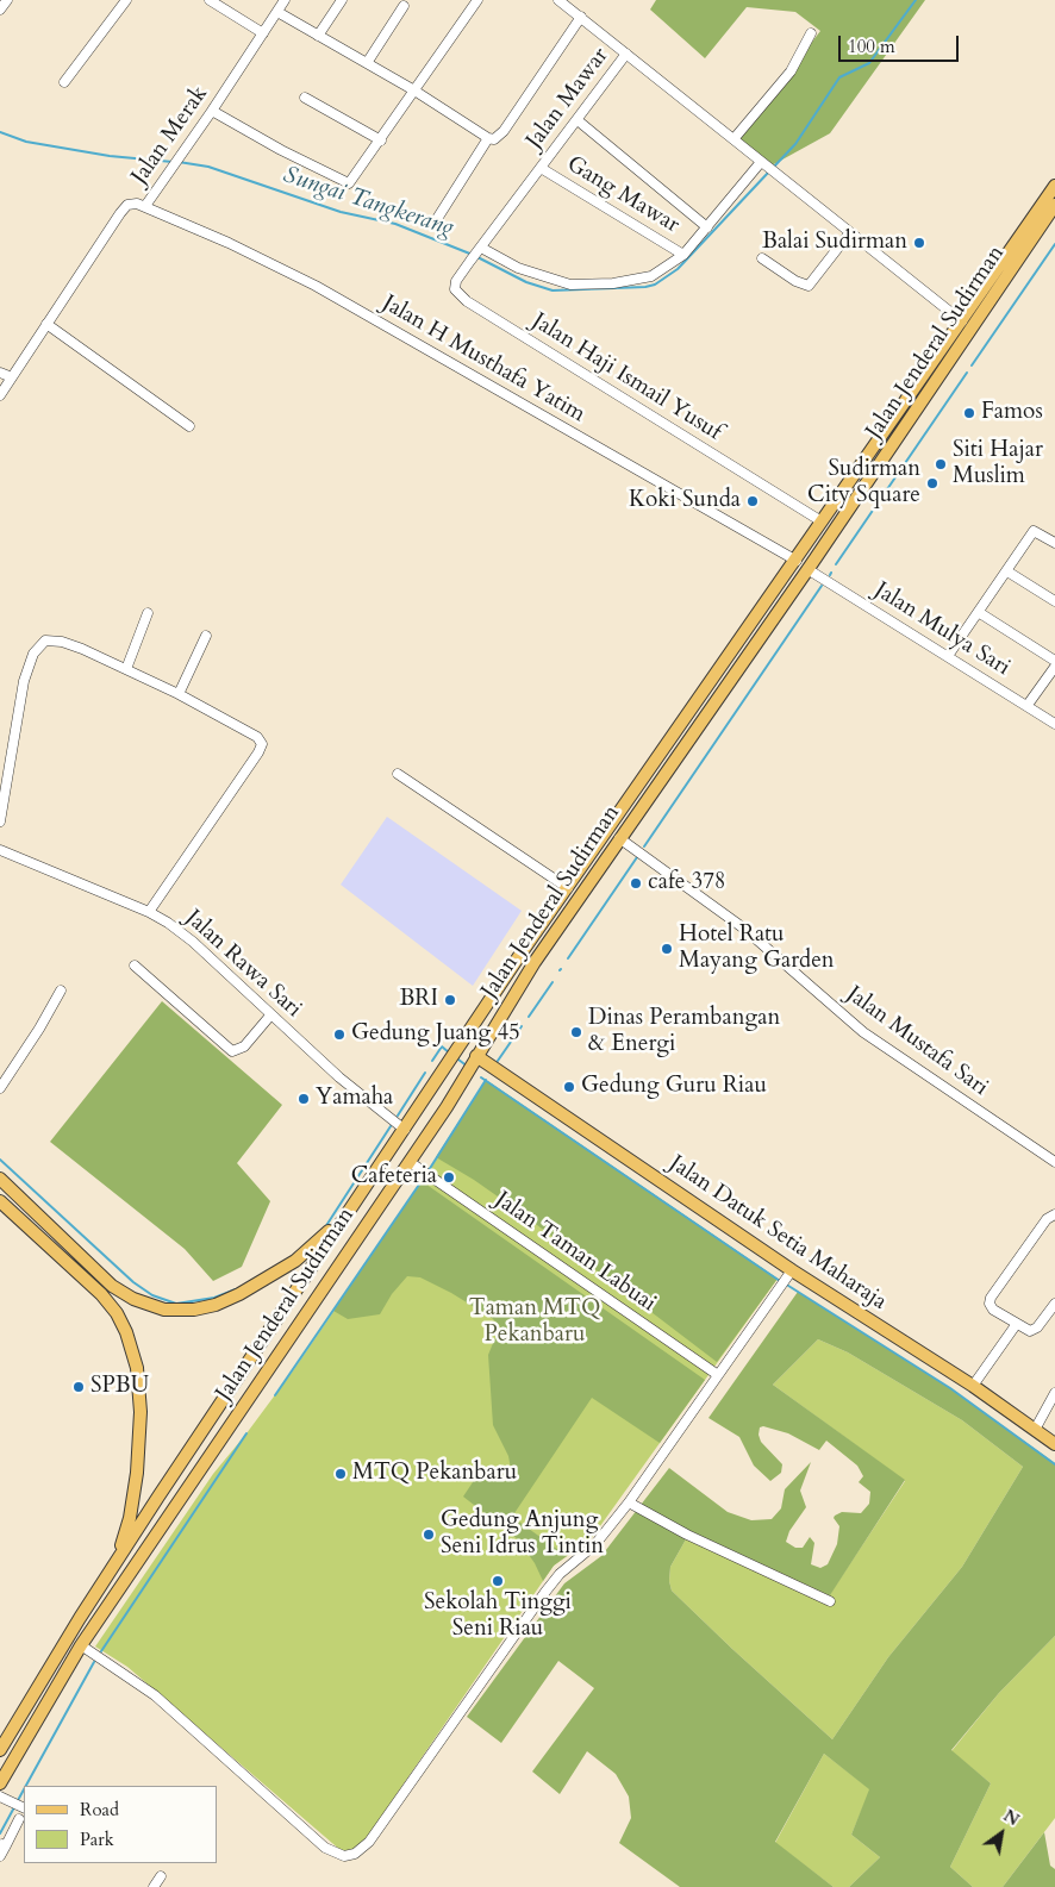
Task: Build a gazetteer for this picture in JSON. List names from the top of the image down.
{
  "streets": {
    "main road": ["Jalan Jenderal Sudirman", "Jalan Datuk Setia Maharaja"],
    "street": [
      "Jalan Mawar",
      "Jalan Merak",
      "Gang Mawar",
      "Jalan H Musthafa Yatim",
      "Jalan Haji Ismail Yusuf",
      "Jalan Mulya Sari",
      "Jalan Rawa Sari",
      "Jalan Mustafa Sari",
      "Jalan Taman Labuai"
    ]
  },
  "crossings": [
    ["Jalan Mawar", "Gang Mawar"],
    ["Jalan Mawar", "Jalan Haji Ismail Yusuf"],
    ["Jalan Merak", "Jalan H Musthafa Yatim"],
    ["Jalan Jenderal Sudirman", "Jalan H Musthafa Yatim"],
    ["Jalan Jenderal Sudirman", "Jalan Haji Ismail Yusuf"],
    ["Jalan Jenderal Sudirman", "Jalan Mulya Sari"],
    ["Jalan Jenderal Sudirman", "Jalan Rawa Sari"],
    ["Jalan Jenderal Sudirman", "Jalan Mustafa Sari"],
    ["Jalan Jenderal Sudirman", "Jalan Datuk Setia Maharaja"],
    ["Jalan Jenderal Sudirman", "Jalan Taman Labuai"]
  ],
  "water": ["Sungai Tangkerang"],
  "parks": ["Taman MTQ Pekanbaru"],
  "places": [
    "Balai Sudirman",
    "Famos",
    "Siti Hajar Muslim",
    "Sudirman City Square",
    "Koki Sunda",
    "cafe 378",
    "Hotel Ratu Mayang Garden",
    "BRI",
    "Dinas Perambangan & Energi",
    "Gedung Juang 45",
    "Gedung Guru Riau",
    "Yamaha",
    "Cafeteria",
    "SPBU",
    "MTQ Pekanbaru",
    "Gedung Anjung Seni Idrus Tintin",
    "Sekolah Tinggi Seni Riau"
  ],
  "legend": ["Road", "Park"],
  "scale_bar": "100 m",
  "north": "top right"
}
